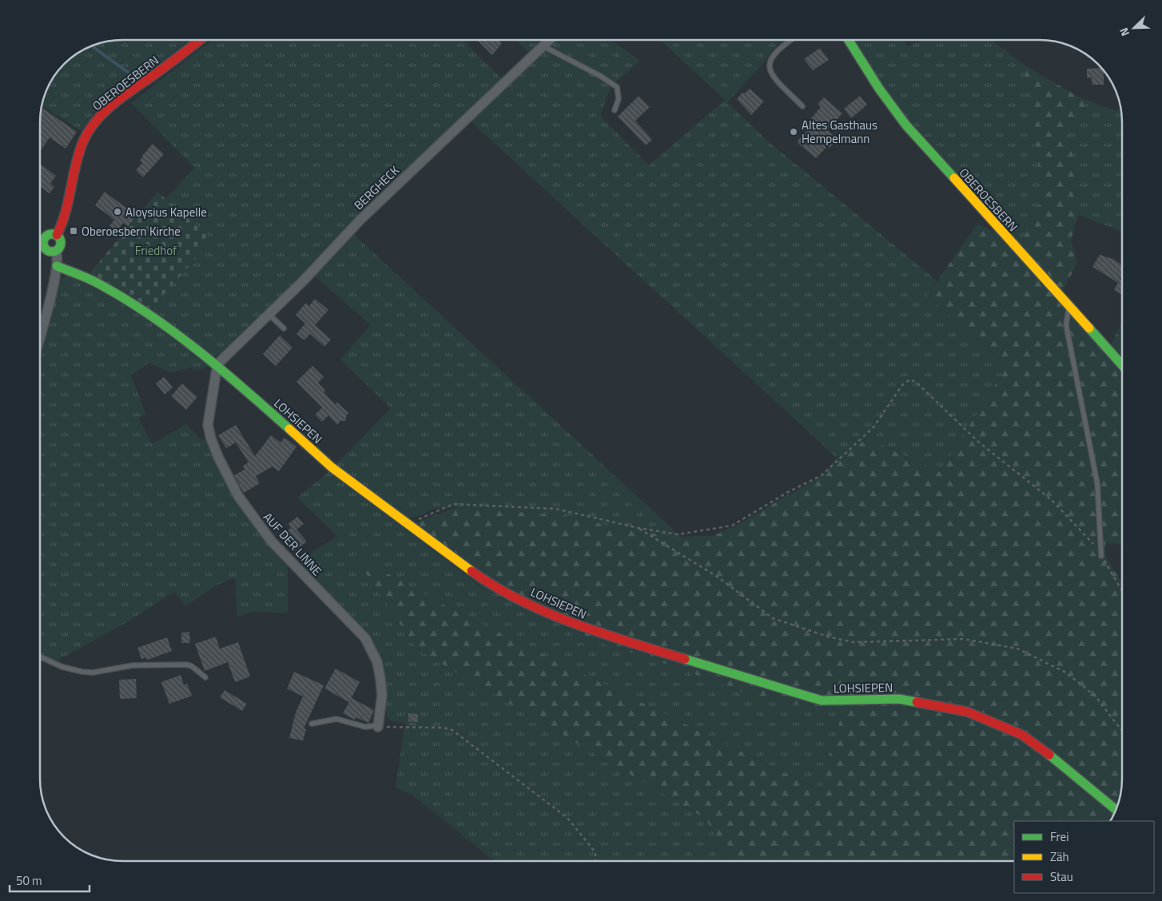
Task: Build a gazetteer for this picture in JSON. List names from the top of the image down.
{
  "streets": {
    "street": [
      "OBEROESBERN",
      "BERGHECK",
      "LOHSIEPEN",
      "AUF DER LINNE"
    ]
  },
  "crossings": [
    ["BERGHECK", "LOHSIEPEN"],
    ["BERGHECK", "AUF DER LINNE"],
    ["LOHSIEPEN", "AUF DER LINNE"]
  ],
  "parks": ["Friedhof"],
  "places": {
    "other": ["Altes Gasthaus Hempelmann", "Aloysius Kapelle"],
    "transit": ["Oberoesbern Kirche"]
  },
  "legend": ["Frei", "Zäh", "Stau"],
  "scale_bar": "50 m",
  "north": "bottom left"
}
